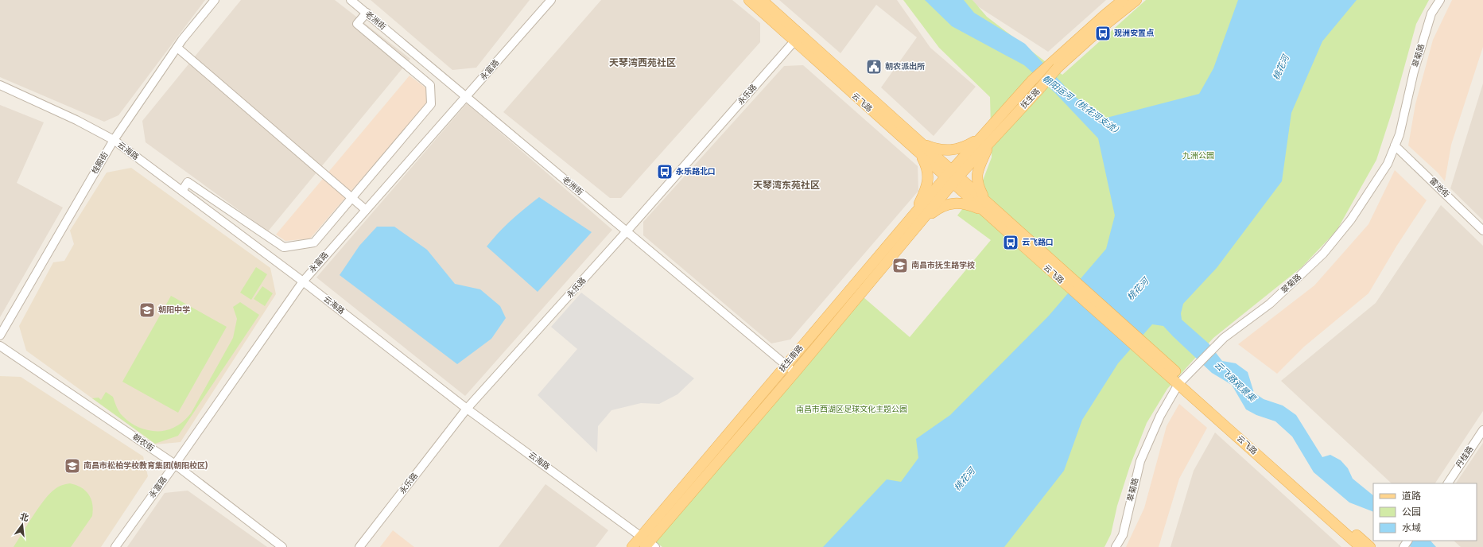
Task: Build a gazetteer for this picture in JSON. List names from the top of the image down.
{
  "streets": {
    "main road": ["抚生路", "云飞路", "抚生南路"],
    "street": [
      "老洲街",
      "翠菊路",
      "永富路",
      "永乐路",
      "云海路",
      "桂殿街",
      "雷池街",
      "朝农街",
      "丹桂路"
    ]
  },
  "crossings": [
    ["老洲街", "永富路"],
    ["老洲街", "永乐路"],
    ["老洲街", "抚生南路"],
    ["翠菊路", "云飞路"],
    ["翠菊路", "雷池街"],
    ["永富路", "云海路"],
    ["永富路", "朝农街"],
    ["永乐路", "云飞路"],
    ["永乐路", "云海路"],
    ["抚生路", "云飞路"],
    ["抚生路", "抚生南路"],
    ["云飞路", "抚生南路"],
    ["云海路", "桂殿街"],
    ["云海路", "抚生南路"]
  ],
  "districts": ["天琴湾西苑社区", "天琴湾东苑社区"],
  "water": ["桃花河", "朝阳运河（桃花河支流）", "云飞路观景渠"],
  "parks": ["九洲公园", "南昌市西湖区足球文化主题公园"],
  "places": {
    "bus stop": ["观洲安置点", "永乐路北口", "云飞路口"],
    "public building": ["朝农派出所"],
    "school or university": ["南昌市抚生路学校", "朝阳中学", "南昌市松柏学校教育集团(朝阳校区)"]
  },
  "legend": ["道路", "公园", "水域"],
  "north": "top"
}
